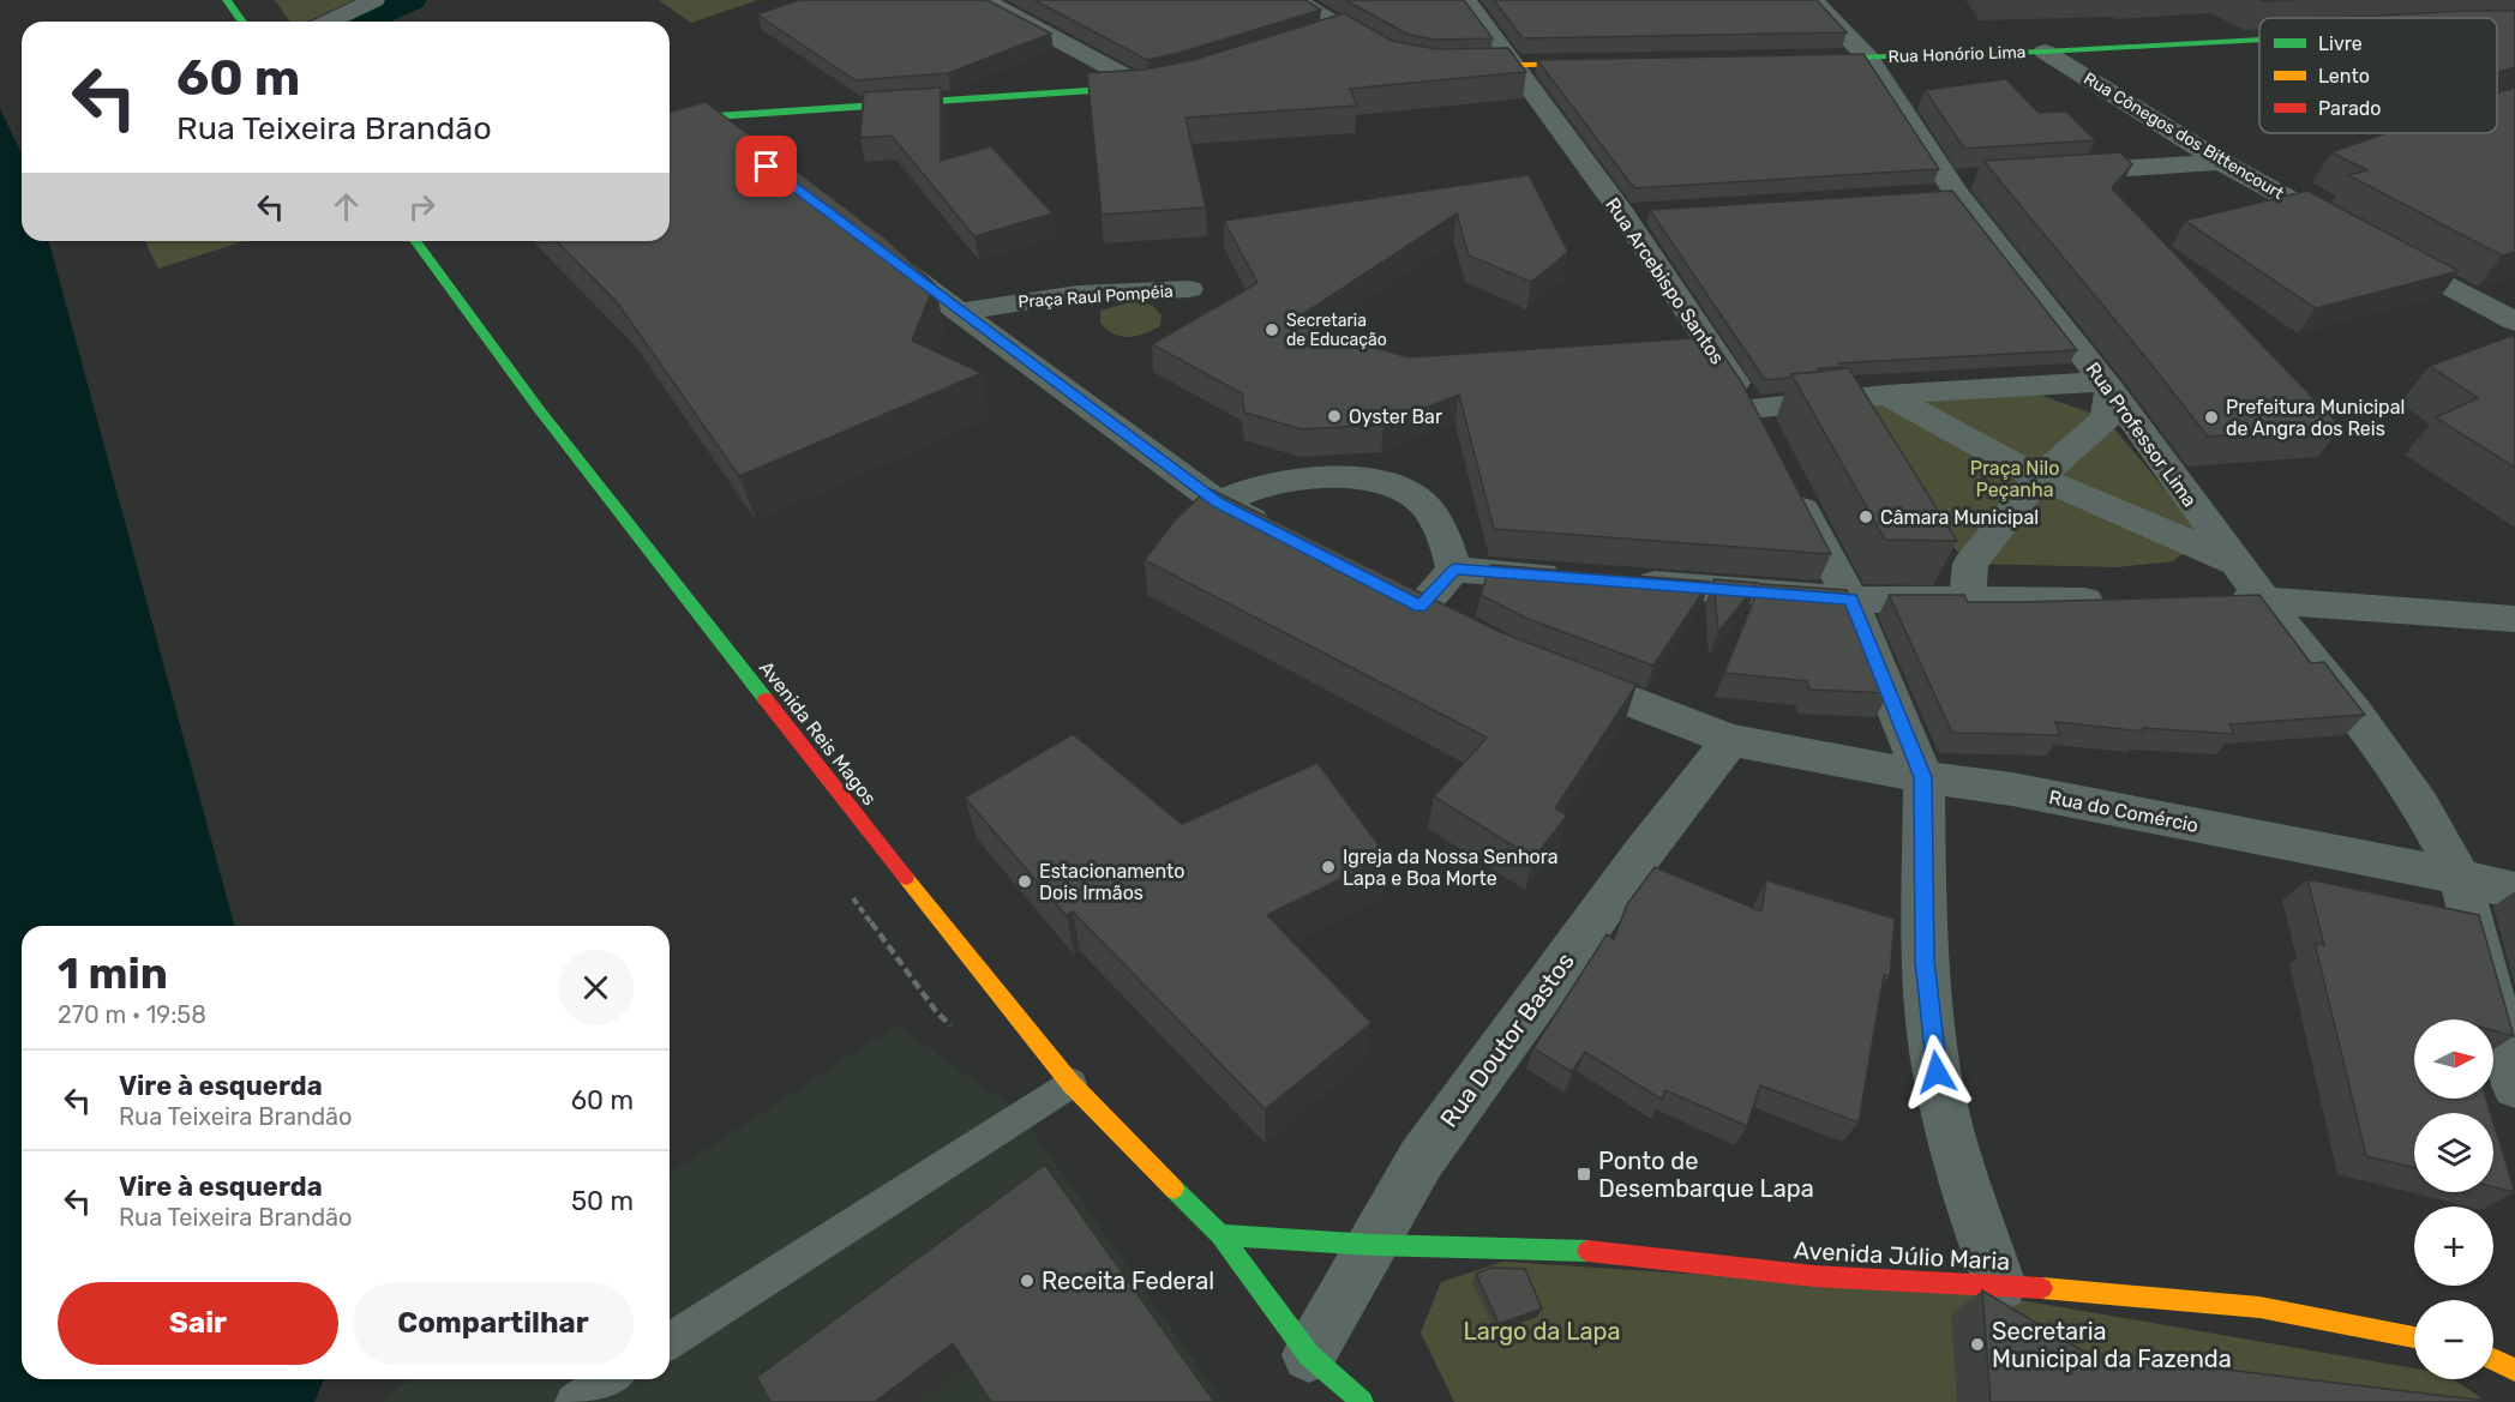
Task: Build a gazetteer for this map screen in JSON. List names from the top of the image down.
{
  "streets": {
    "main road": ["Rua Honório Lima", "Avenida Reis Magos", "Avenida Júlio Maria"],
    "street": [
      "Rua Cônegos dos Bittencourt",
      "Rua Arcebispo Santos",
      "Praça Raul Pompéia",
      "Rua Professor Lima",
      "Rua do Comércio",
      "Rua Doutor Bastos"
    ]
  },
  "crossings": [
    ["Rua Honório Lima", "Rua Cônegos dos Bittencourt"],
    ["Rua Honório Lima", "Rua Professor Lima"],
    ["Rua Professor Lima", "Rua do Comércio"],
    ["Avenida Reis Magos", "Rua Doutor Bastos"],
    ["Rua do Comércio", "Rua Doutor Bastos"],
    ["Rua Doutor Bastos", "Avenida Júlio Maria"]
  ],
  "parks": ["Praça Nilo Peçanha", "Largo da Lapa"],
  "places": {
    "other": [
      "Secretaria de Educação",
      "Oyster Bar",
      "Prefeitura Municipal de Angra dos Reis",
      "Câmara Municipal",
      "Igreja da Nossa Senhora Lapa e Boa Morte",
      "Estacionamento Dois Irmãos",
      "Receita Federal",
      "Secretaria Municipal da Fazenda"
    ],
    "transit": ["Ponto de Desembarque Lapa"]
  },
  "legend": ["Livre", "Lento", "Parado"],
  "north": "right",
  "page": {
    "turn": ["60 m", "Rua Teixeira Brandão"],
    "heading": ["1 min", "270 m · 19:58"],
    "map_buttons": ["+", "−"],
    "list": [
      {
        "name": "Vire à esquerda",
        "note": "Rua Teixeira Brandão",
        "value": "60 m"
      },
      {
        "name": "Vire à esquerda",
        "note": "Rua Teixeira Brandão",
        "value": "50 m"
      }
    ],
    "buttons": ["Sair", "Compartilhar"]
  }
}
